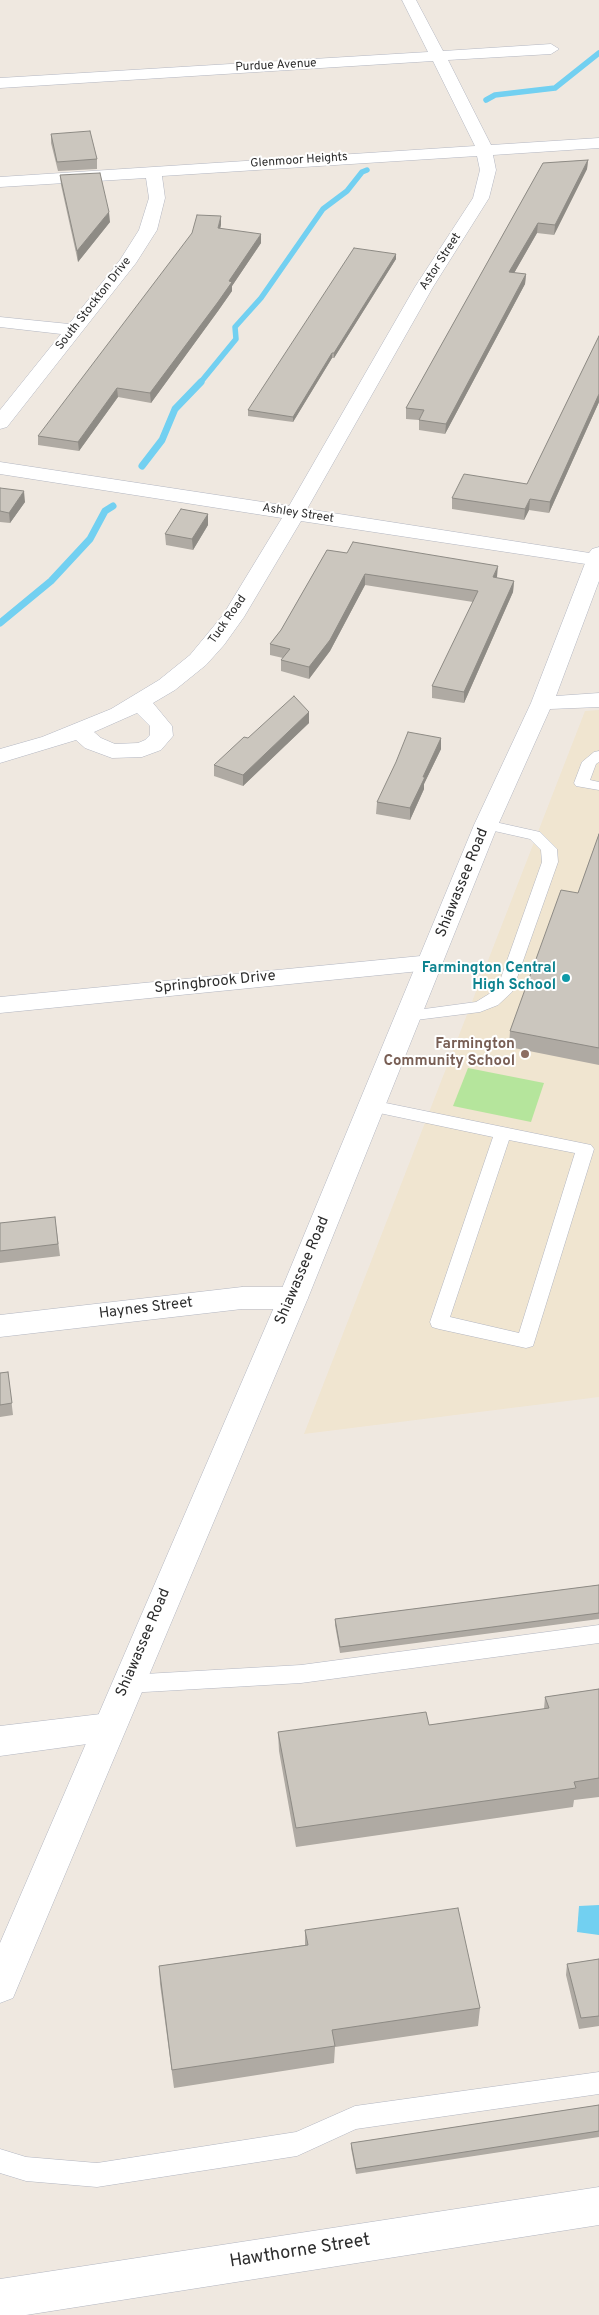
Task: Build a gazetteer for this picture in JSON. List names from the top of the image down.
{
  "streets": {
    "street": [
      "Purdue Avenue",
      "Glenmoor Heights",
      "Astor Street",
      "South Stockton Drive",
      "Ashley Street",
      "Tuck Road",
      "Shiawassee Road",
      "Springbrook Drive",
      "Haynes Street",
      "Hawthorne Street"
    ]
  },
  "crossings": [
    ["Purdue Avenue", "Astor Street"],
    ["Glenmoor Heights", "Astor Street"],
    ["Glenmoor Heights", "South Stockton Drive"],
    ["Astor Street", "Ashley Street"],
    ["Astor Street", "Tuck Road"],
    ["Ashley Street", "Tuck Road"],
    ["Ashley Street", "Shiawassee Road"],
    ["Shiawassee Road", "Springbrook Drive"],
    ["Shiawassee Road", "Haynes Street"]
  ],
  "places": ["Farmington Central High School", "Farmington Community School"]
}
